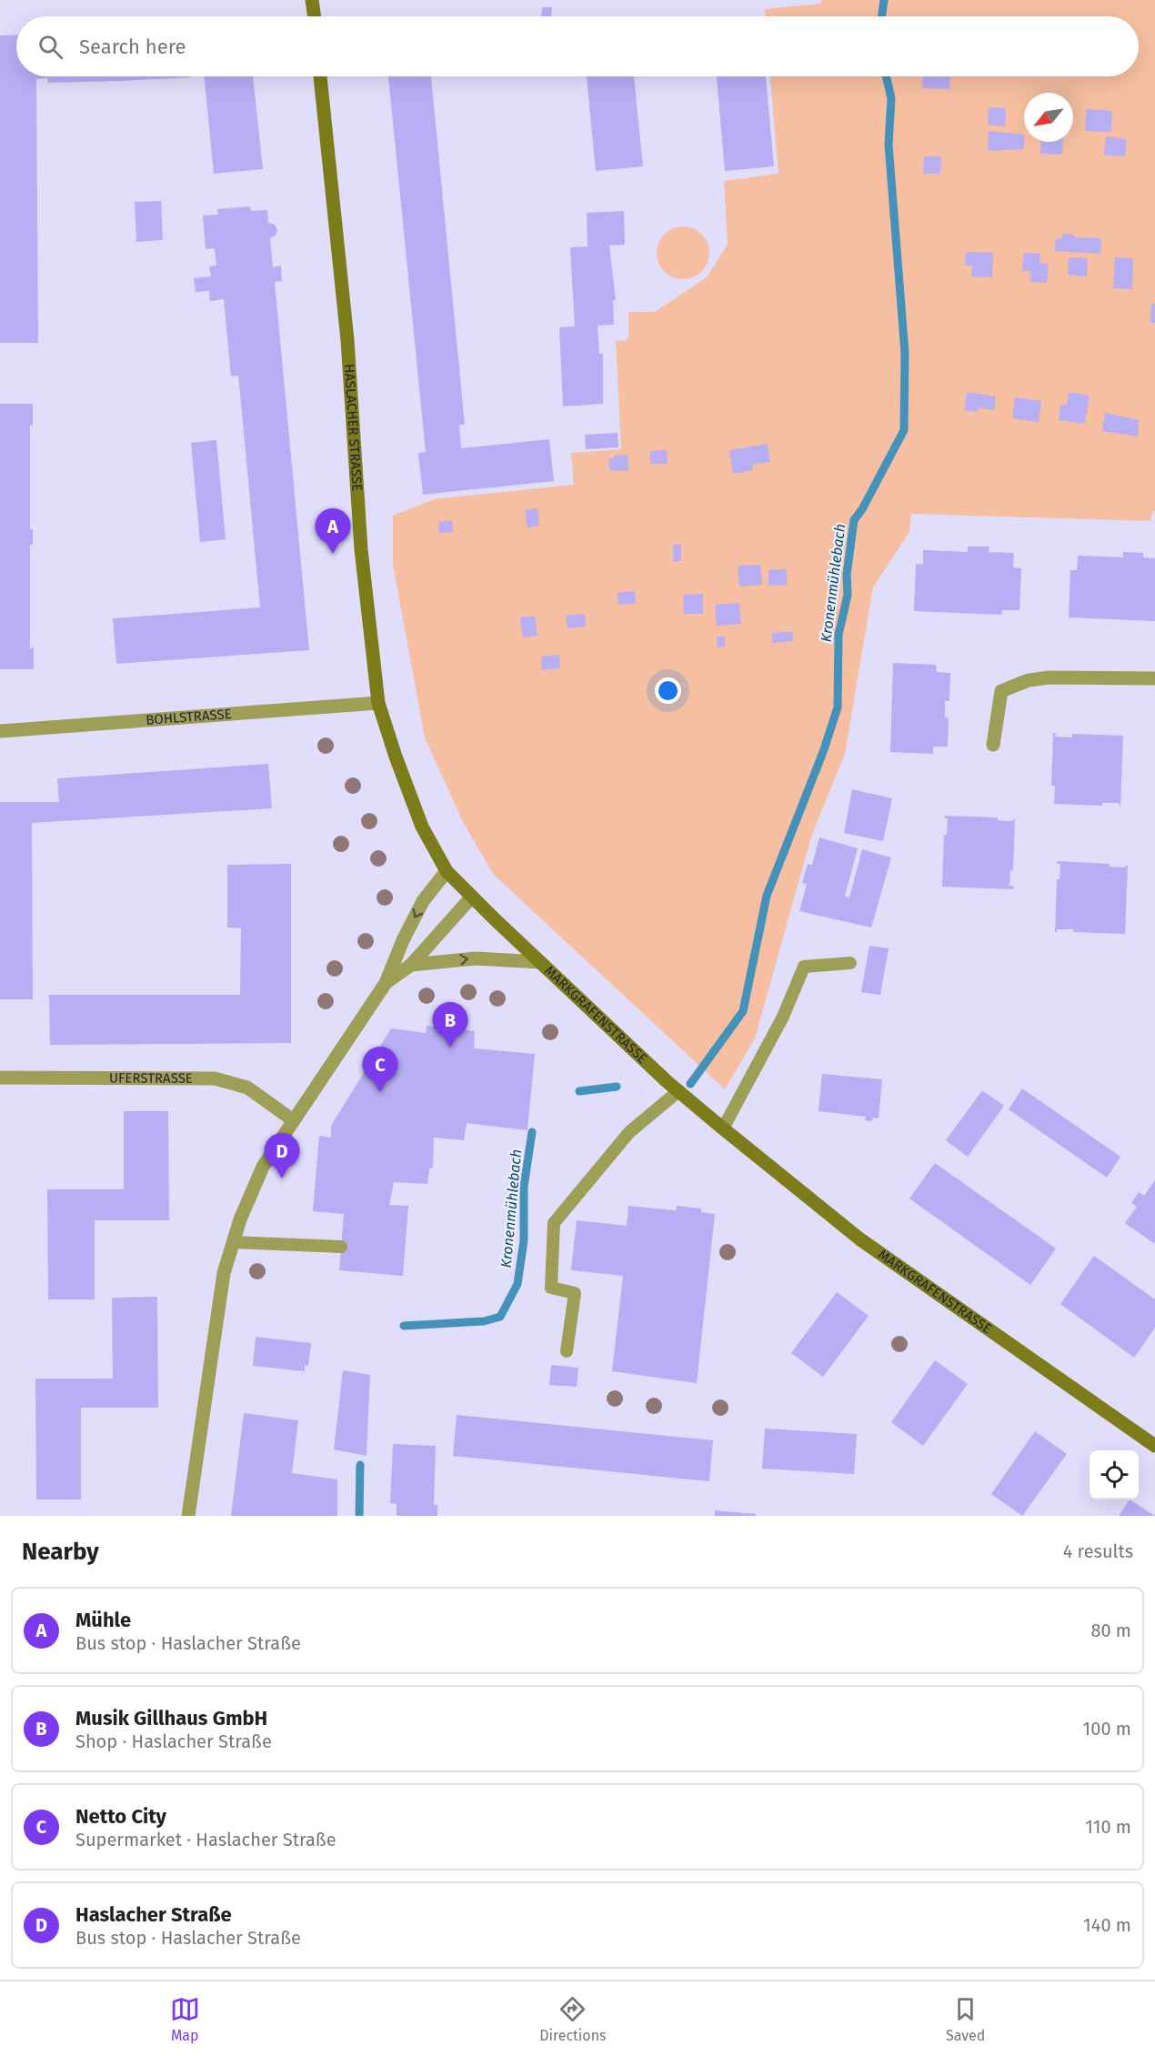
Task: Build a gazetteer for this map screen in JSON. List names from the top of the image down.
{
  "streets": {
    "street": [
      "HASLACHER STRASSE",
      "BOHLSTRASSE",
      "MARKGRAFENSTRASSE",
      "UFERSTRASSE"
    ]
  },
  "crossings": [
    ["HASLACHER STRASSE", "BOHLSTRASSE"],
    ["HASLACHER STRASSE", "MARKGRAFENSTRASSE"]
  ],
  "water": ["Kronenmühlebach"],
  "north": "bottom left",
  "page": {
    "search": "Search here",
    "pins": [
      "A",
      "B",
      "C",
      "D"
    ],
    "heading": ["Nearby", "4 results"],
    "list": [
      {
        "mark": "A",
        "name": "Mühle",
        "note": "Bus stop · Haslacher Straße",
        "value": "80 m"
      },
      {
        "mark": "B",
        "name": "Musik Gillhaus GmbH",
        "note": "Shop · Haslacher Straße",
        "value": "100 m"
      },
      {
        "mark": "C",
        "name": "Netto City",
        "note": "Supermarket · Haslacher Straße",
        "value": "110 m"
      },
      {
        "mark": "D",
        "name": "Haslacher Straße",
        "note": "Bus stop · Haslacher Straße",
        "value": "140 m"
      }
    ],
    "nav": ["Map", "Directions", "Saved"]
  }
}
